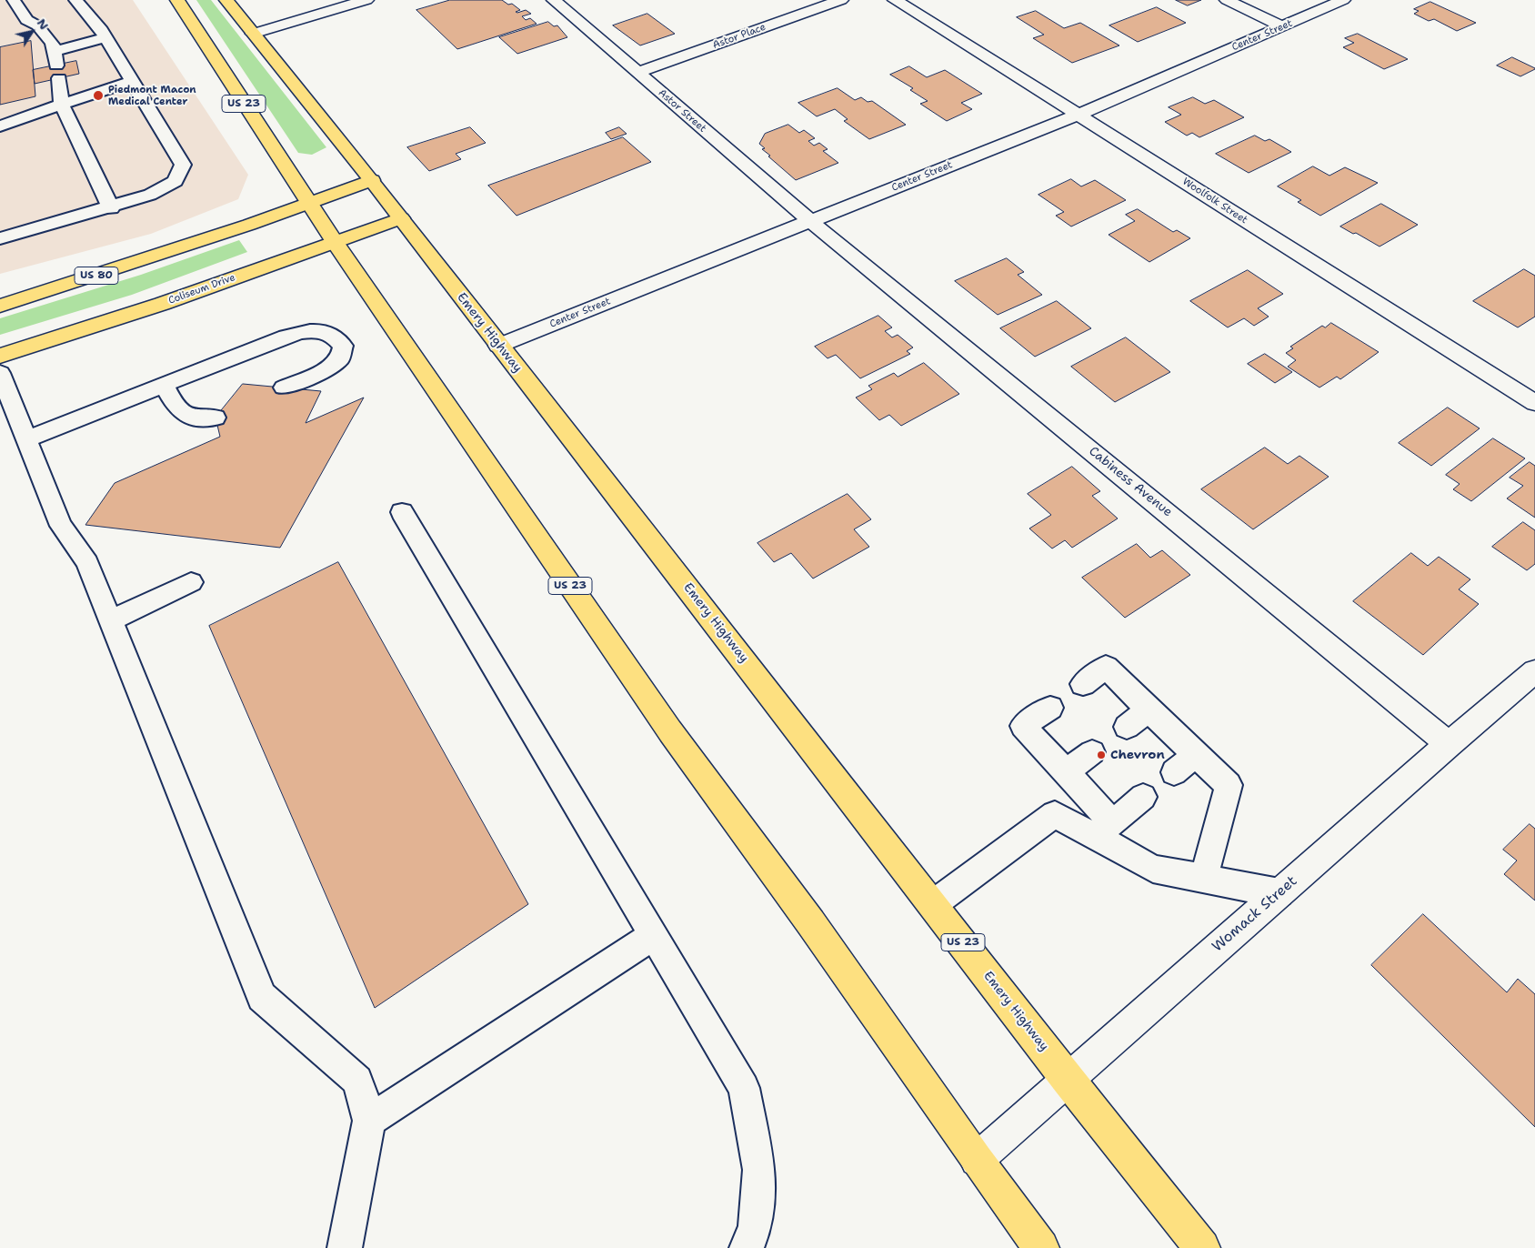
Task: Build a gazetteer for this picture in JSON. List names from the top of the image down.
{
  "streets": {
    "main road": [
      "US 23",
      "US 80",
      "Coliseum Drive",
      "Emery Highway"
    ],
    "street": [
      "Center Street",
      "Astor Place",
      "Astor Street",
      "Woolfolk Street",
      "Cabiness Avenue",
      "Womack Street"
    ]
  },
  "crossings": [
    ["Center Street", "Astor Street"],
    ["Center Street", "Woolfolk Street"],
    ["Center Street", "Emery Highway"],
    ["Center Street", "Cabiness Avenue"],
    ["Astor Place", "Astor Street"],
    ["US 23", "US 80"],
    ["US 23", "Coliseum Drive"],
    ["US 23", "Womack Street"],
    ["Astor Street", "Cabiness Avenue"],
    ["US 80", "Emery Highway"],
    ["Coliseum Drive", "Emery Highway"],
    ["Emery Highway", "Womack Street"],
    ["Cabiness Avenue", "Womack Street"]
  ],
  "places": ["Piedmont Macon Medical Center", "Chevron"],
  "north": "top right"
}
